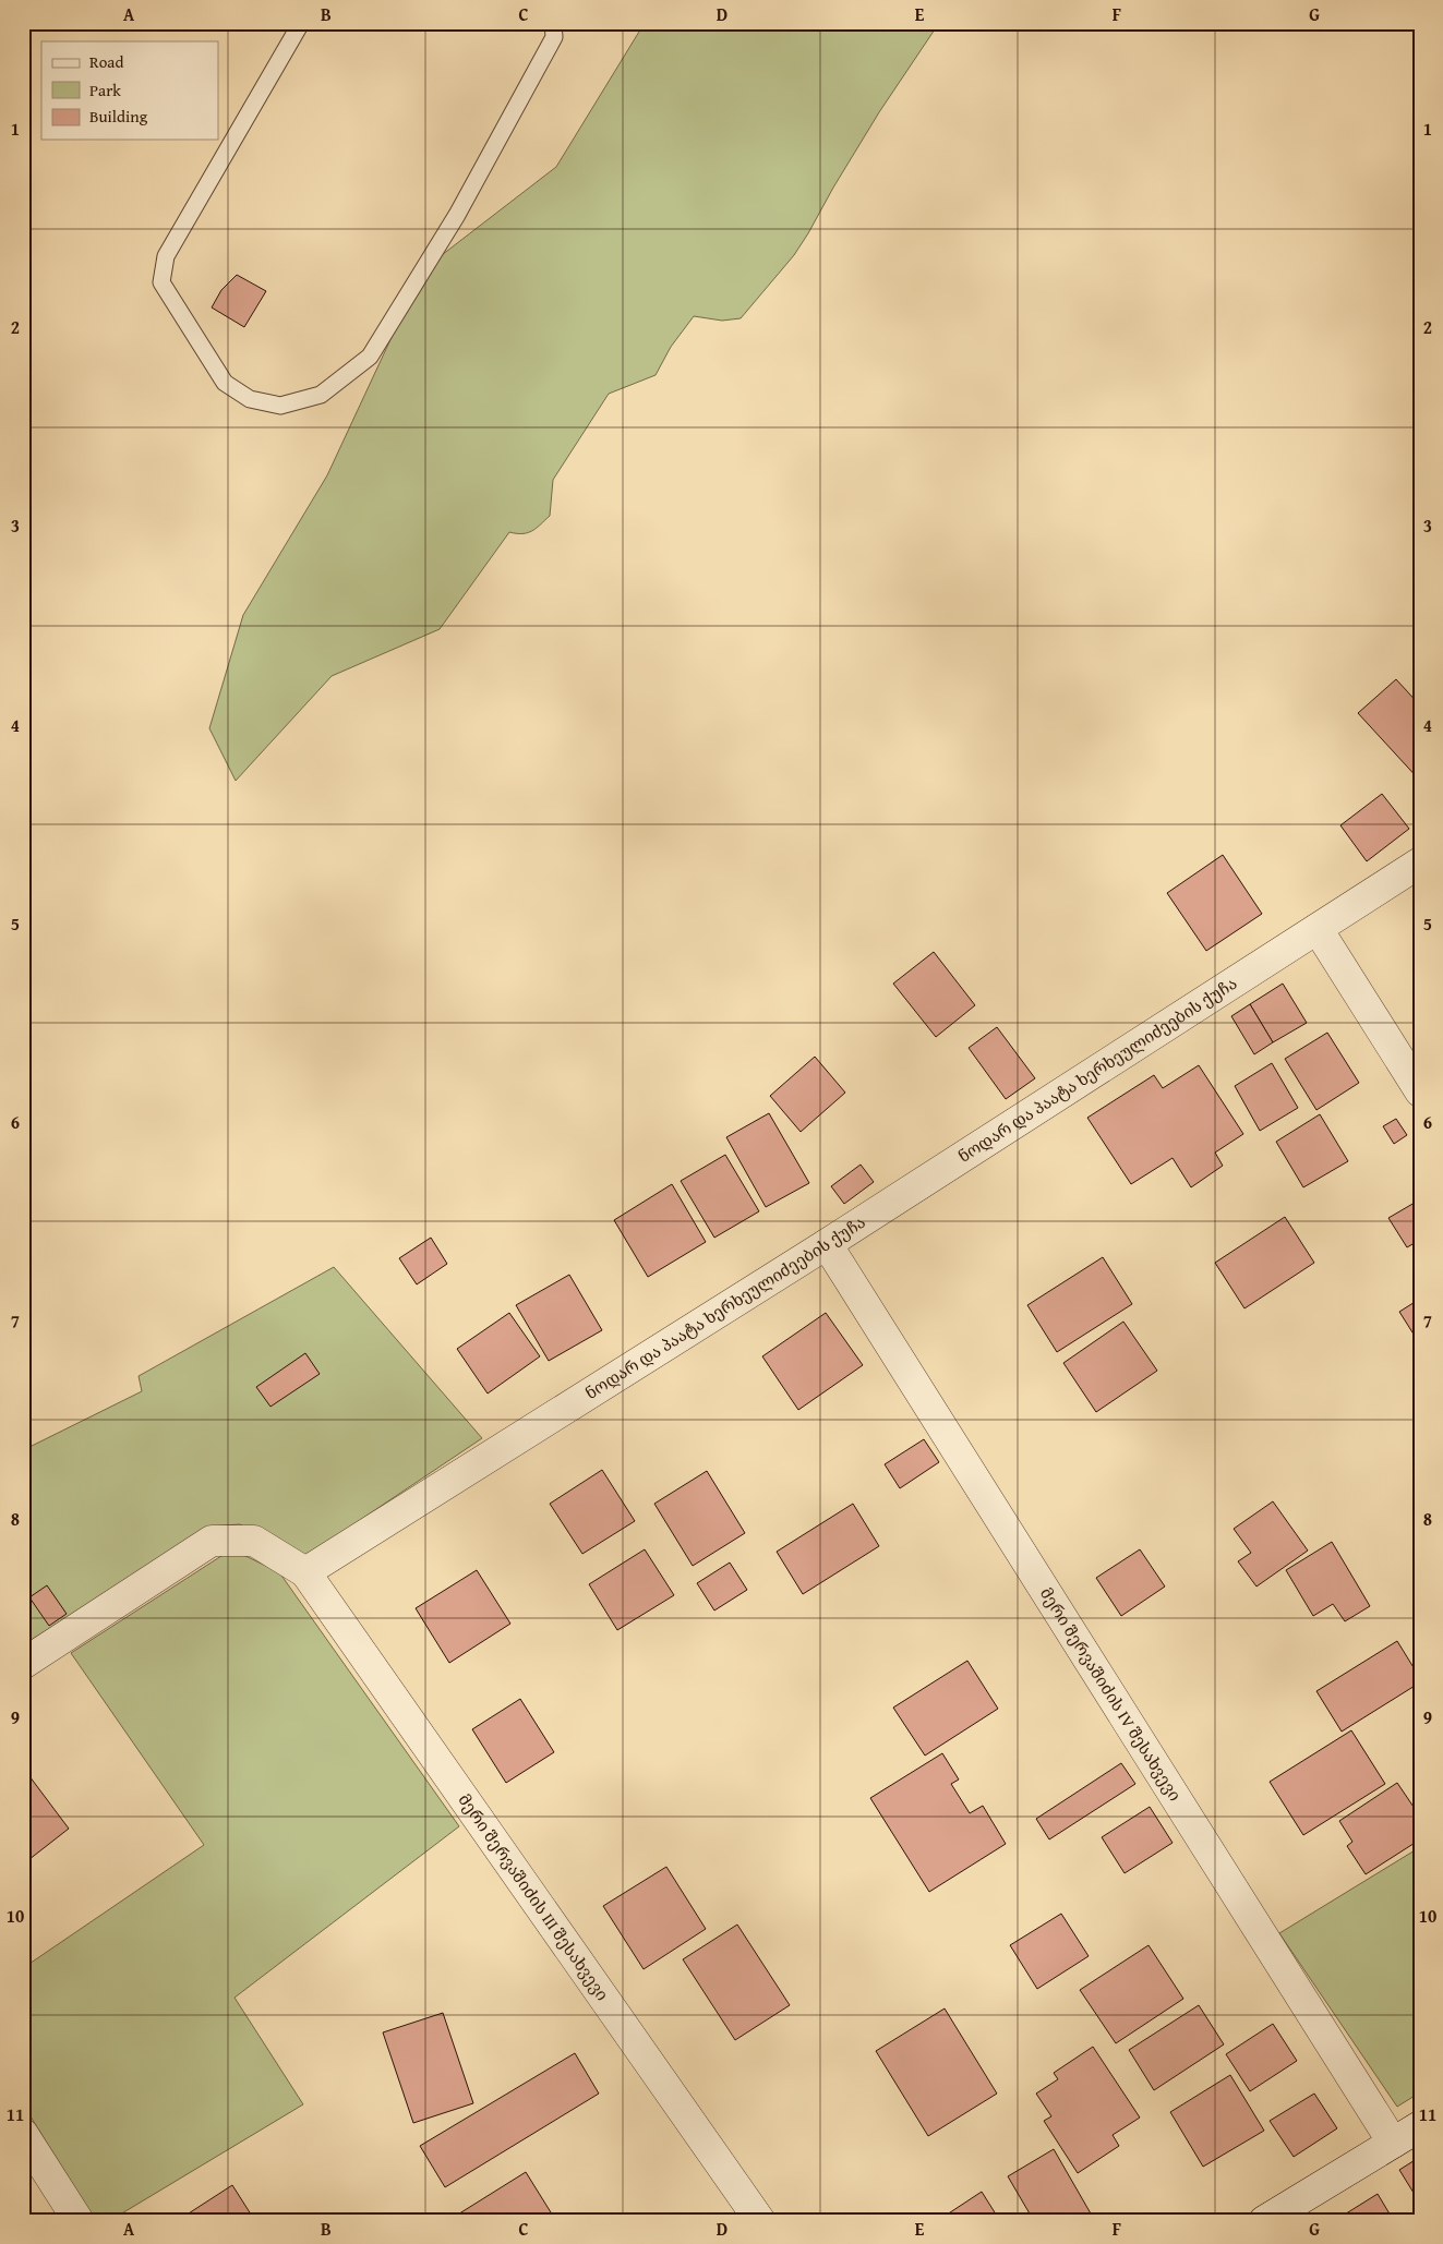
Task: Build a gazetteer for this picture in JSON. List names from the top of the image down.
{
  "streets": {
    "street": ["ნოდარ და პაატა ხერხეულიძეების ქუჩა", "მერი შერვაშიძის IV შესახვევი", "მერი შერვაშიძის III შესახვევი"]
  },
  "crossings": [
    ["ნოდარ და პაატა ხერხეულიძეების ქუჩა", "მერი შერვაშიძის IV შესახვევი"],
    ["ნოდარ და პაატა ხერხეულიძეების ქუჩა", "მერი შერვაშიძის III შესახვევი"]
  ],
  "legend": ["Road", "Park", "Building"],
  "grid": {
    "columns": [
      "A",
      "B",
      "C",
      "D",
      "E",
      "F",
      "G"
    ],
    "rows": [
      "1",
      "2",
      "3",
      "4",
      "5",
      "6",
      "7",
      "8",
      "9",
      "10",
      "11"
    ]
  }
}
